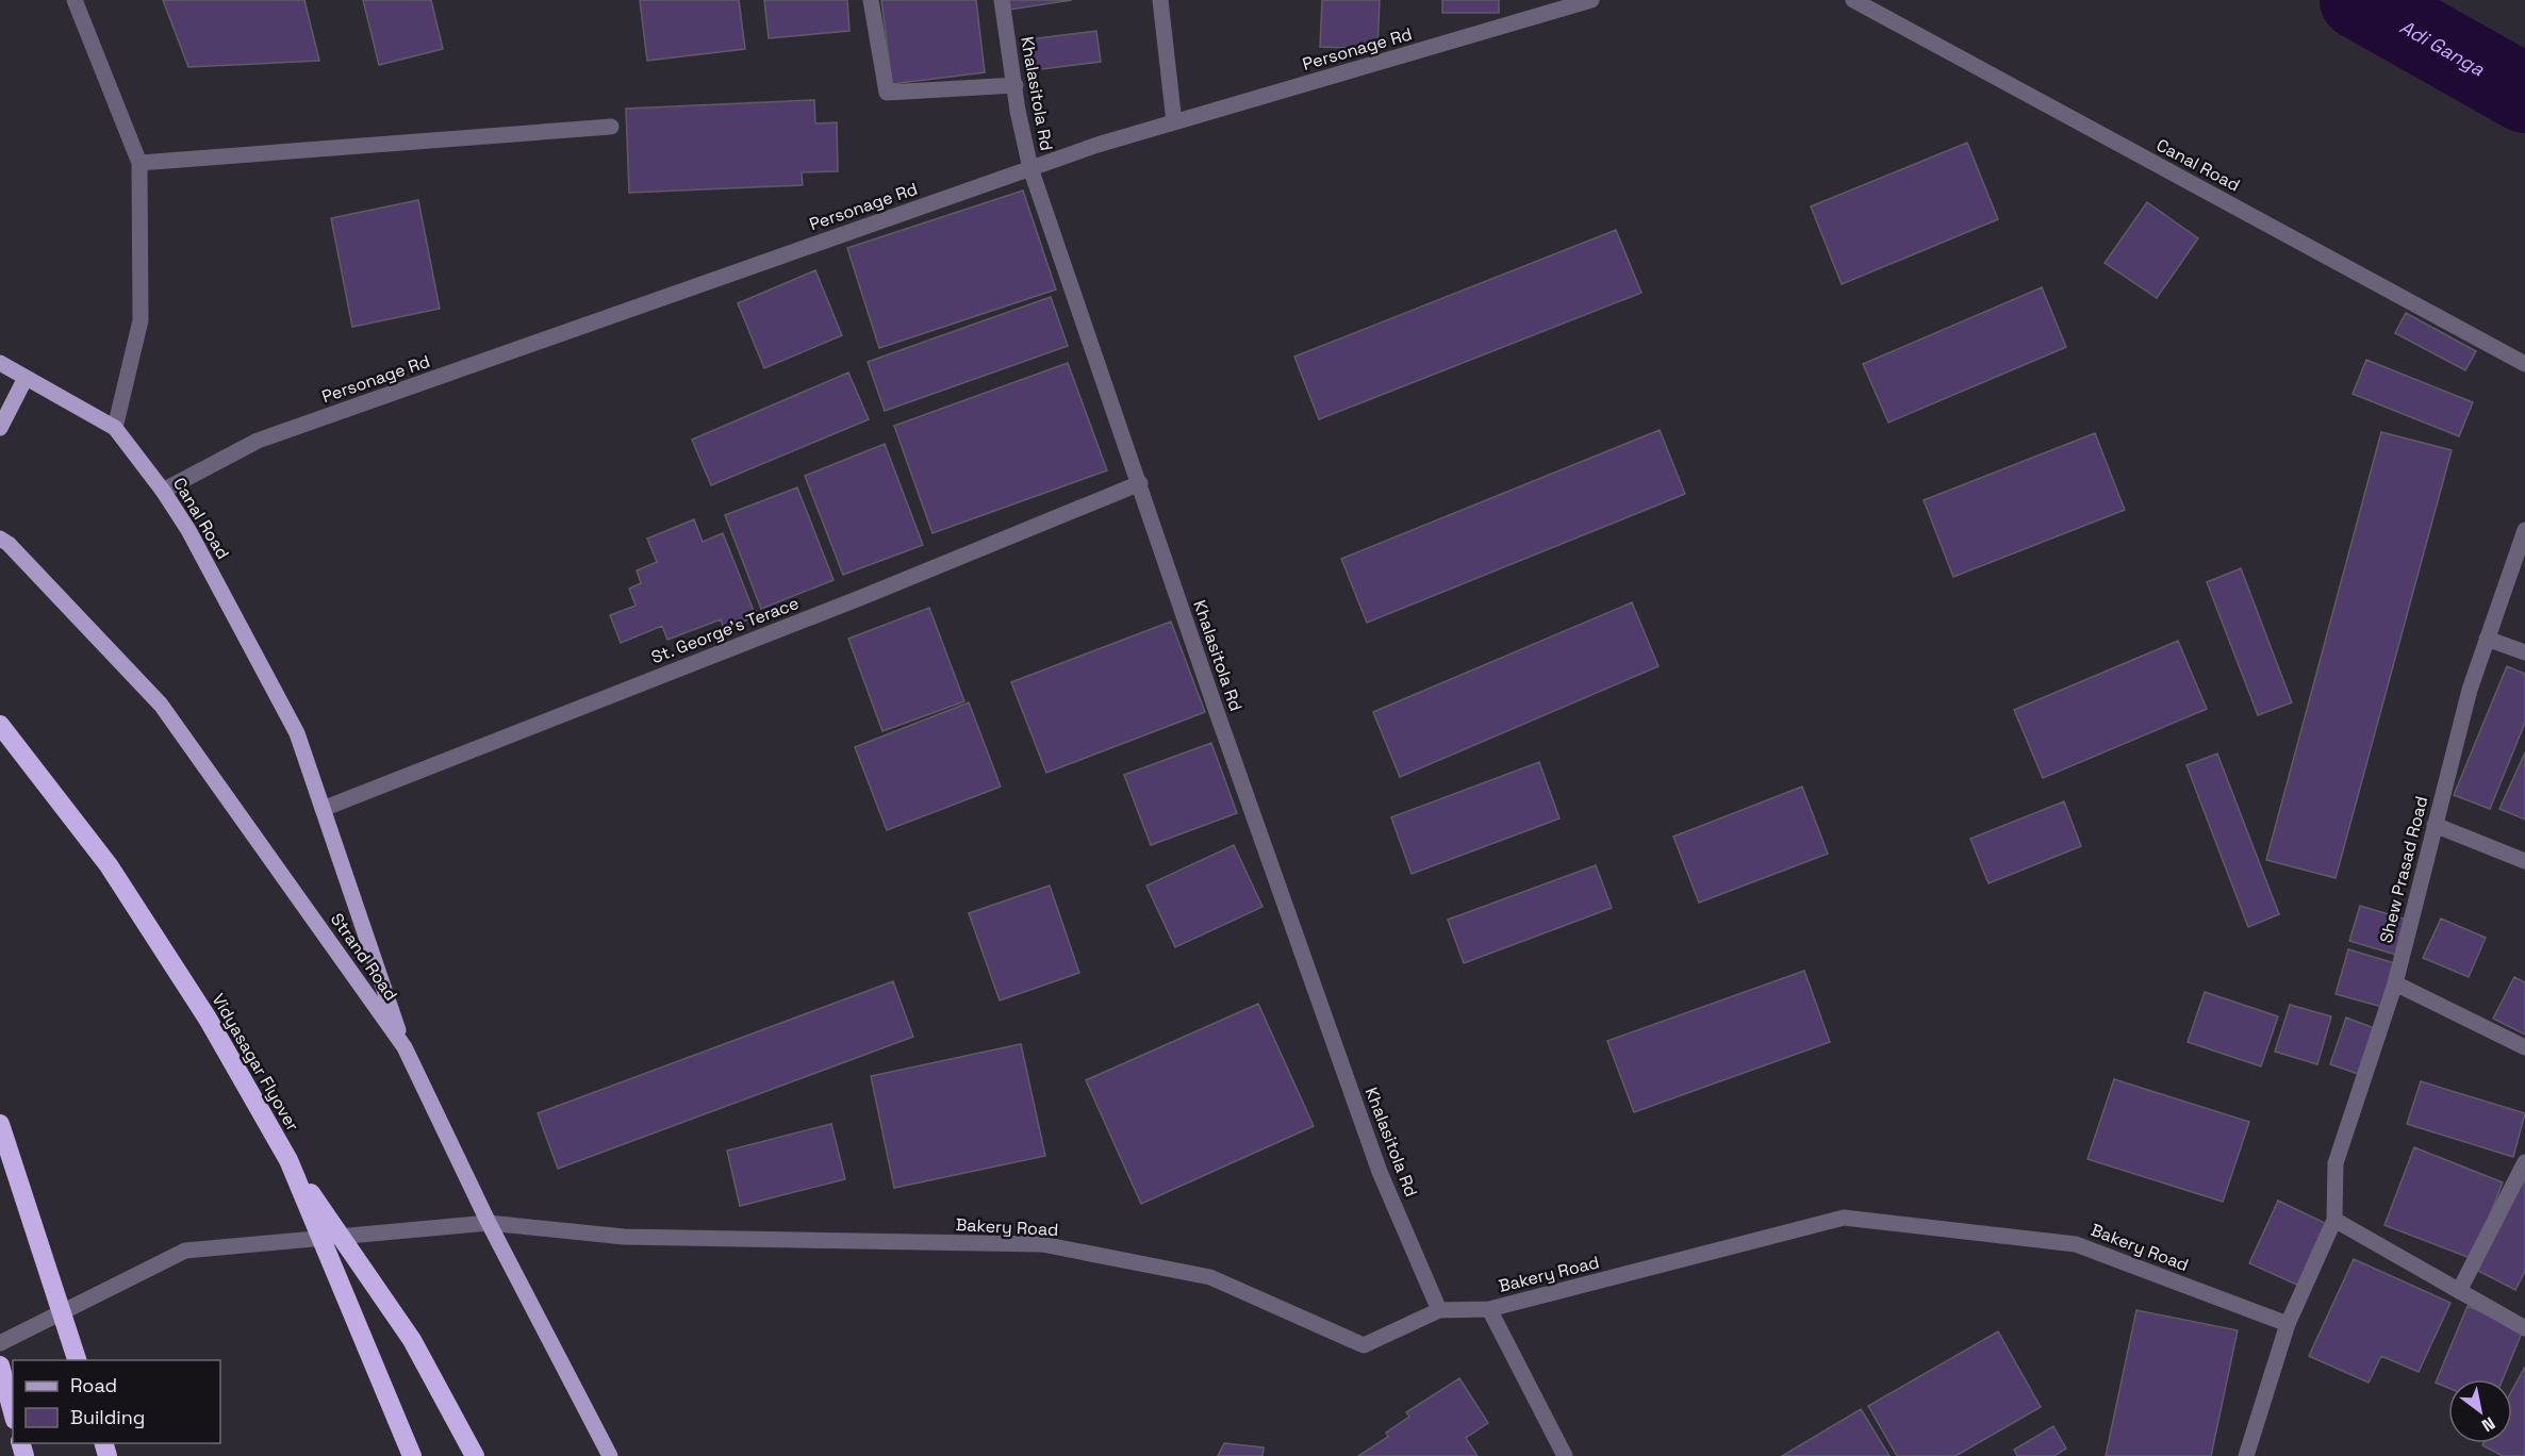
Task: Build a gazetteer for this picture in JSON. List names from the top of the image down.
{
  "streets": {
    "highway": ["Vidyasagar Flyover"],
    "main road": ["Canal Road", "Strand Road"],
    "street": [
      "Personage Rd",
      "Khalasitola Rd",
      "St. George's Terace",
      "Shew Prasad Road",
      "Bakery Road"
    ]
  },
  "crossings": [
    ["Personage Rd", "Khalasitola Rd"],
    ["Personage Rd", "Canal Road"],
    ["Khalasitola Rd", "St. George's Terace"],
    ["Khalasitola Rd", "Bakery Road"],
    ["Canal Road", "St. George's Terace"],
    ["Canal Road", "Strand Road"],
    ["Strand Road", "Bakery Road"]
  ],
  "water": ["Adi Ganga"],
  "legend": ["Road", "Building"],
  "north": "bottom right"
}
